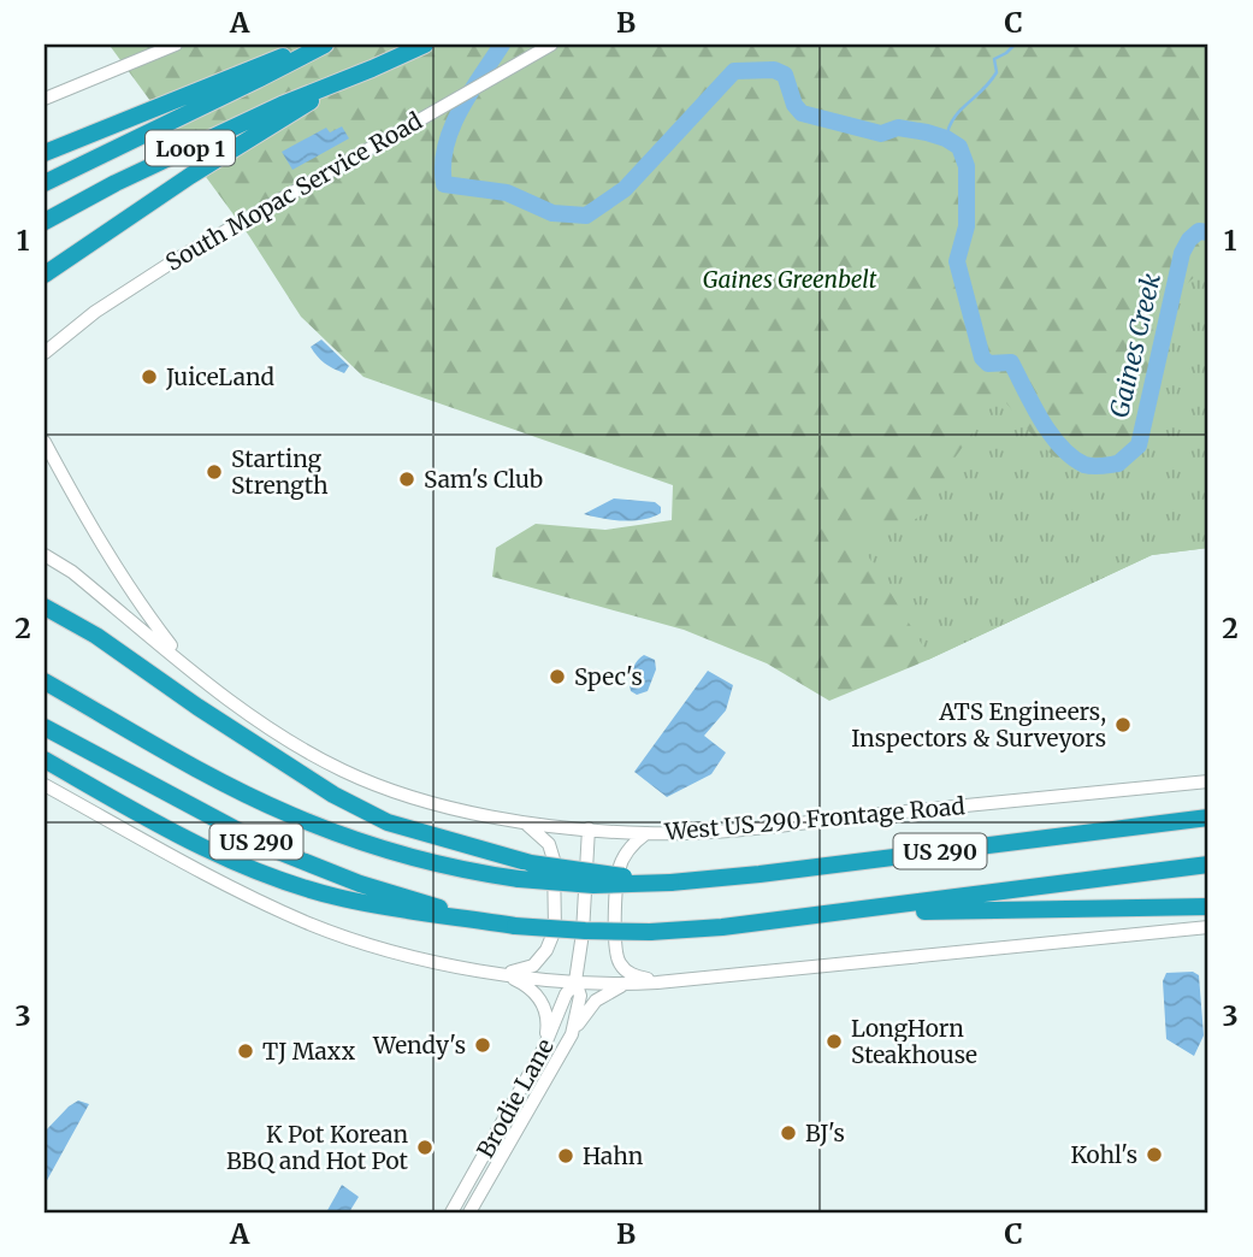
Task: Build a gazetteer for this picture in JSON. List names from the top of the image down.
{
  "streets": {
    "highway": ["Loop 1", "US 290"],
    "main road": ["South Mopac Service Road", "West US 290 Frontage Road", "Brodie Lane"]
  },
  "crossings": [
    ["West US 290 Frontage Road", "Brodie Lane"]
  ],
  "water": ["Gaines Creek"],
  "parks": ["Gaines Greenbelt"],
  "places": [
    "JuiceLand",
    "Starting Strength",
    "Sam's Club",
    "Spec's",
    "ATS Engineers, Inspectors & Surveyors",
    "LongHorn Steakhouse",
    "Wendy's",
    "TJ Maxx",
    "BJ's",
    "K Pot Korean BBQ and Hot Pot",
    "Kohl's",
    "Hahn"
  ],
  "grid": {
    "columns": ["A", "B", "C"],
    "rows": ["1", "2", "3"]
  }
}
